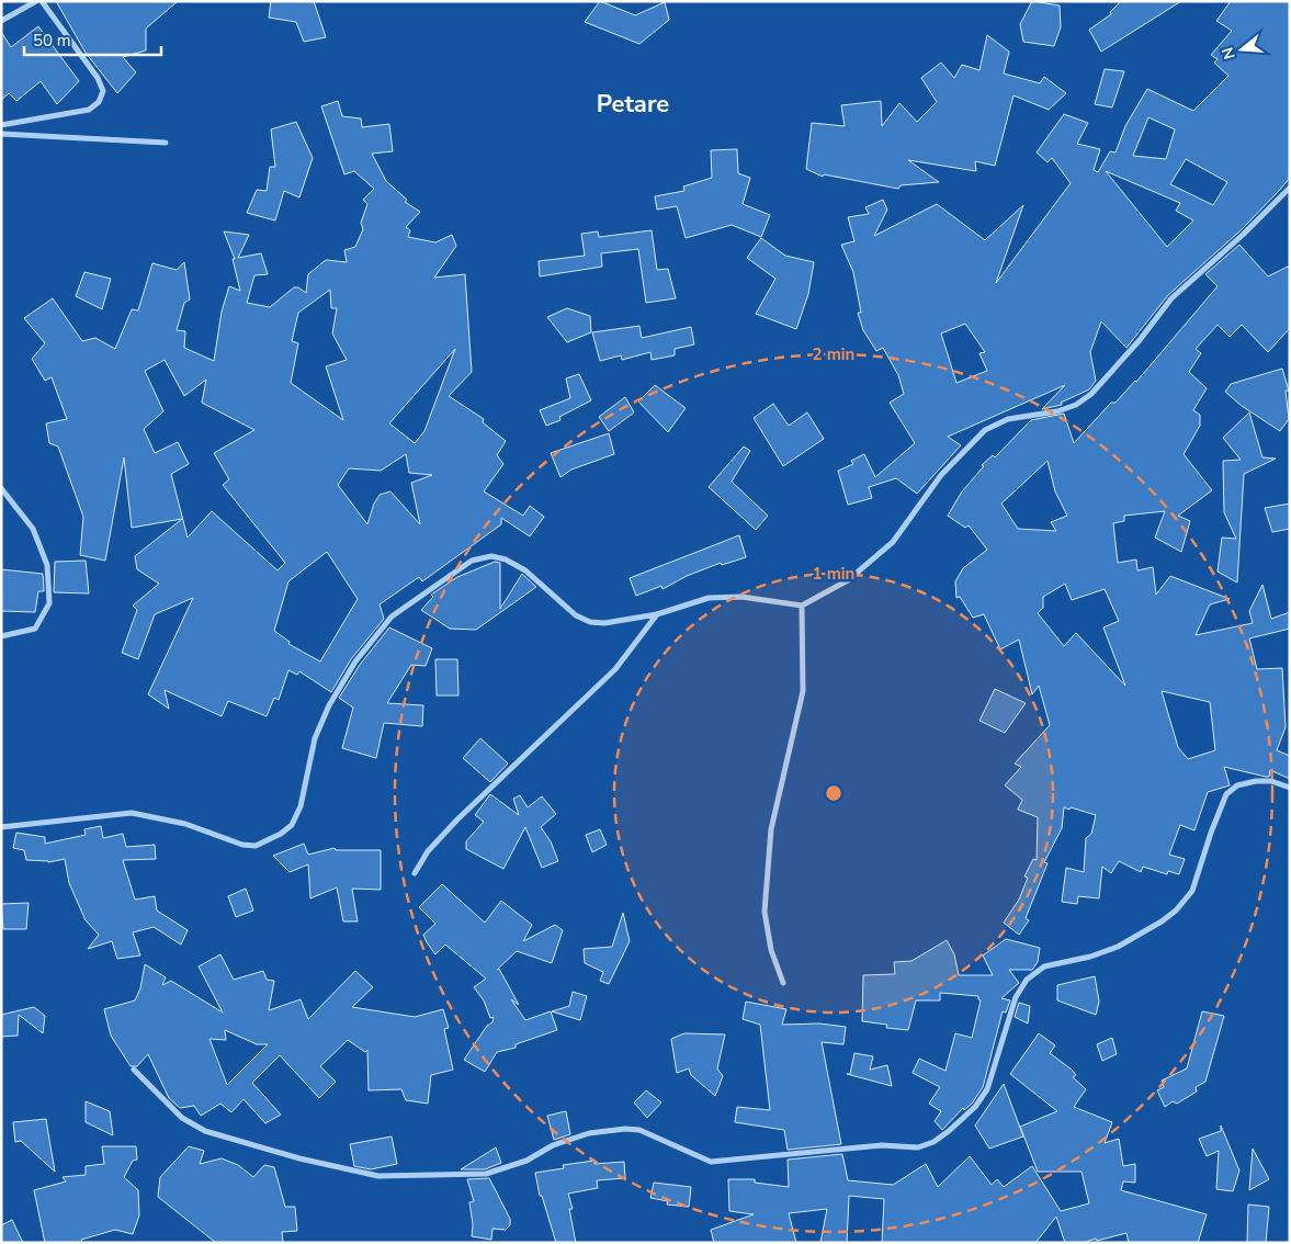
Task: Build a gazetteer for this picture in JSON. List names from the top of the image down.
{
  "districts": ["Petare"],
  "scale_bar": "50 m",
  "north": "left",
  "rings": ["2 min", "1 min"]
}
